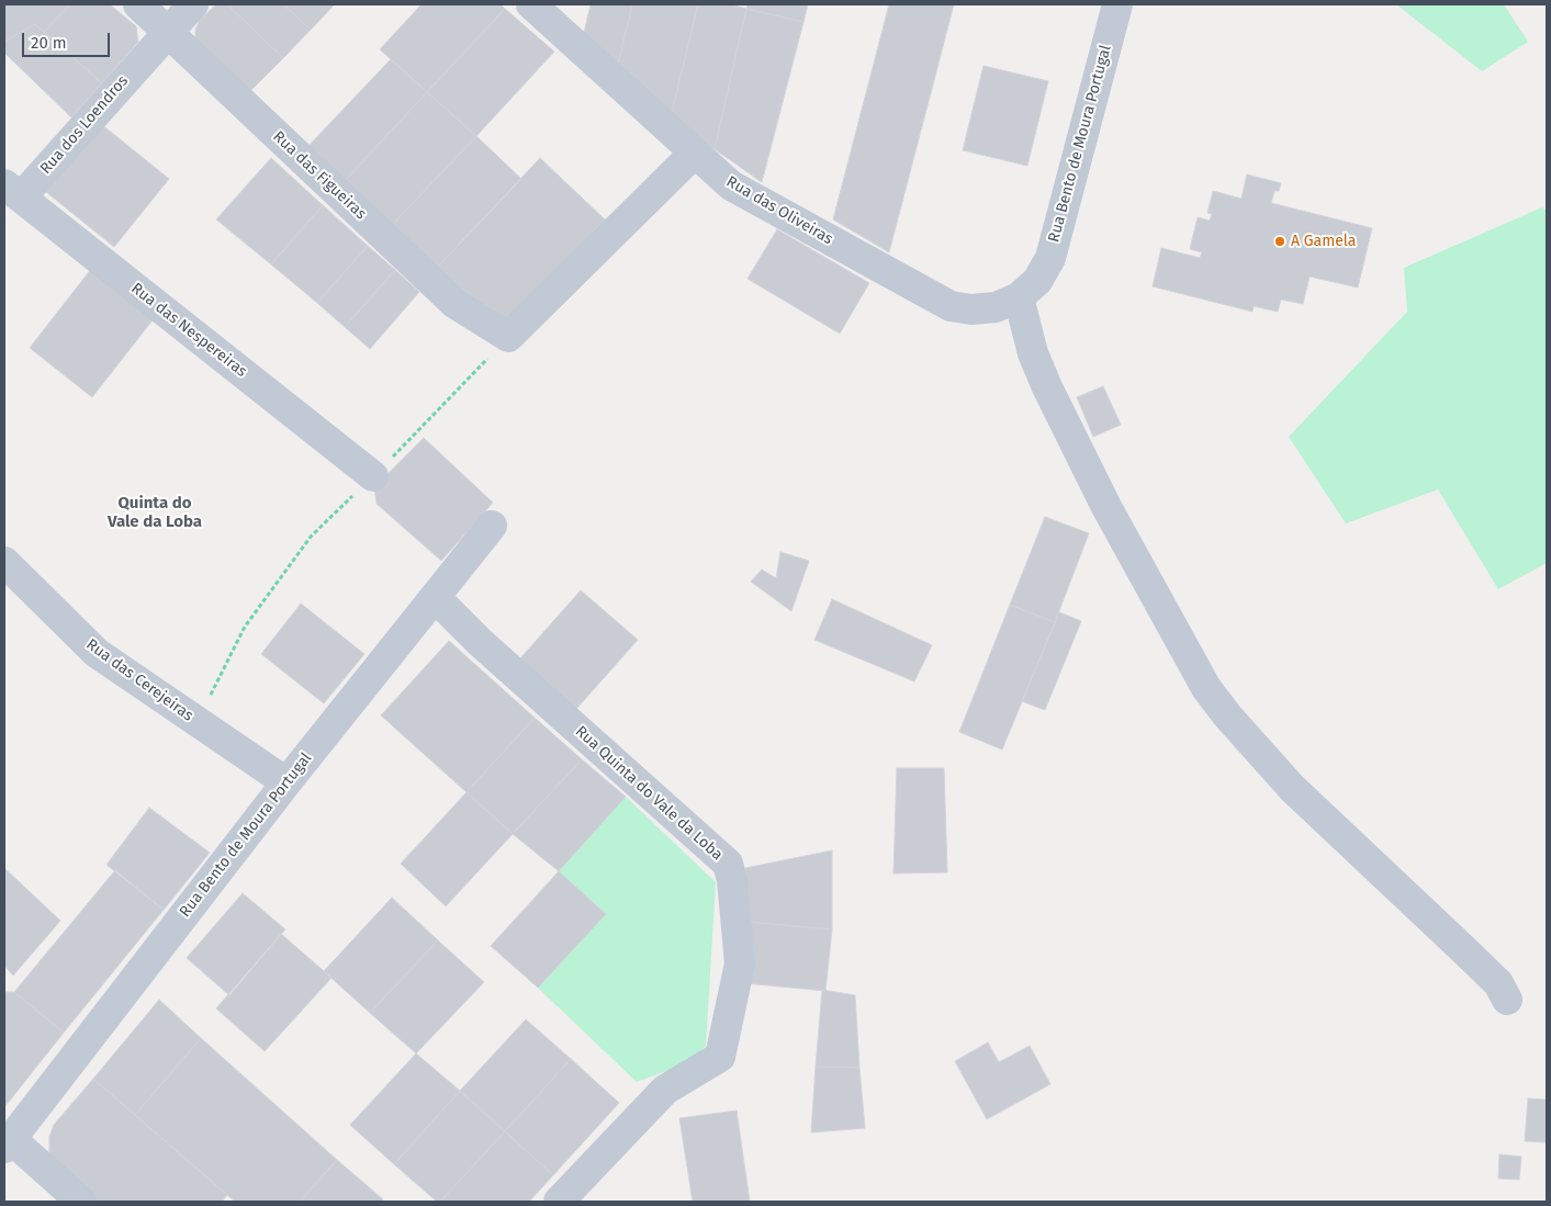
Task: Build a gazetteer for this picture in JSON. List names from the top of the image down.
{
  "streets": {
    "street": [
      "Rua dos Loendros",
      "Rua Bento de Moura Portugal",
      "Rua das Figueiras",
      "Rua das Oliveiras",
      "Rua das Nespereiras",
      "Rua das Cerejeiras",
      "Rua Quinta do Vale da Loba"
    ]
  },
  "crossings": [
    ["Rua dos Loendros", "Rua das Figueiras"],
    ["Rua dos Loendros", "Rua das Nespereiras"],
    ["Rua Bento de Moura Portugal", "Rua das Oliveiras"],
    ["Rua Bento de Moura Portugal", "Rua das Cerejeiras"],
    ["Rua Bento de Moura Portugal", "Rua Quinta do Vale da Loba"]
  ],
  "districts": ["Quinta do Vale da Loba"],
  "places": ["A Gamela"],
  "scale_bar": "20 m"
}
